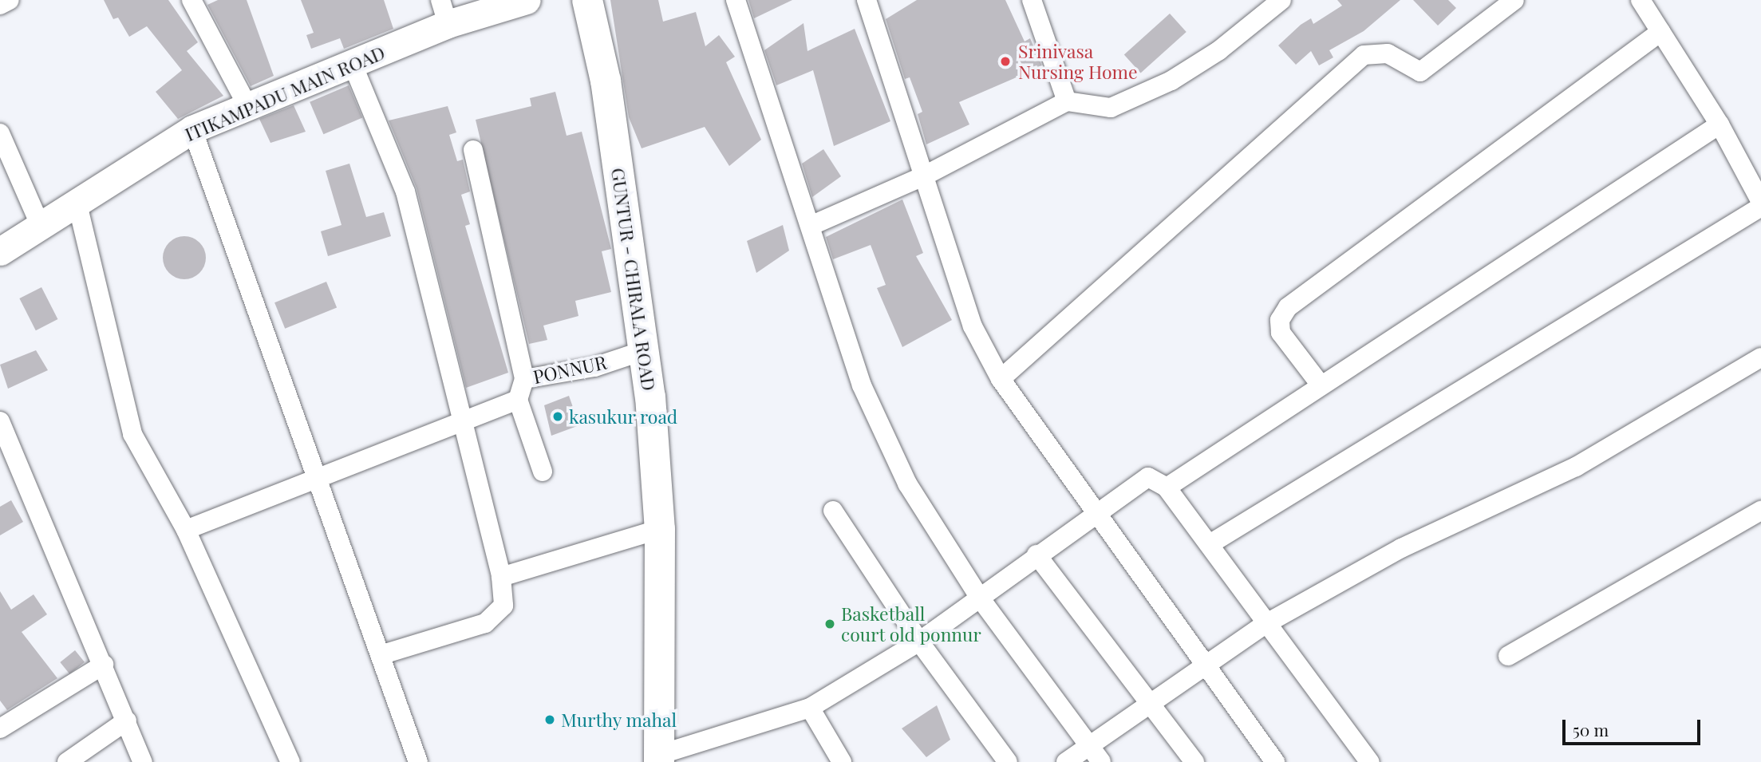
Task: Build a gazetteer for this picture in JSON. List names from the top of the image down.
{
  "streets": {
    "main road": ["GUNTUR - CHIRALA ROAD"],
    "street": ["ITIKAMPADU MAIN ROAD", "PONNUR"]
  },
  "crossings": [
    ["GUNTUR - CHIRALA ROAD", "PONNUR"]
  ],
  "places": [
    "Srinivasa Nursing Home",
    "kasukur road",
    "Basketball court old ponnur",
    "Murthy mahal"
  ],
  "scale_bar": "50 m"
}
